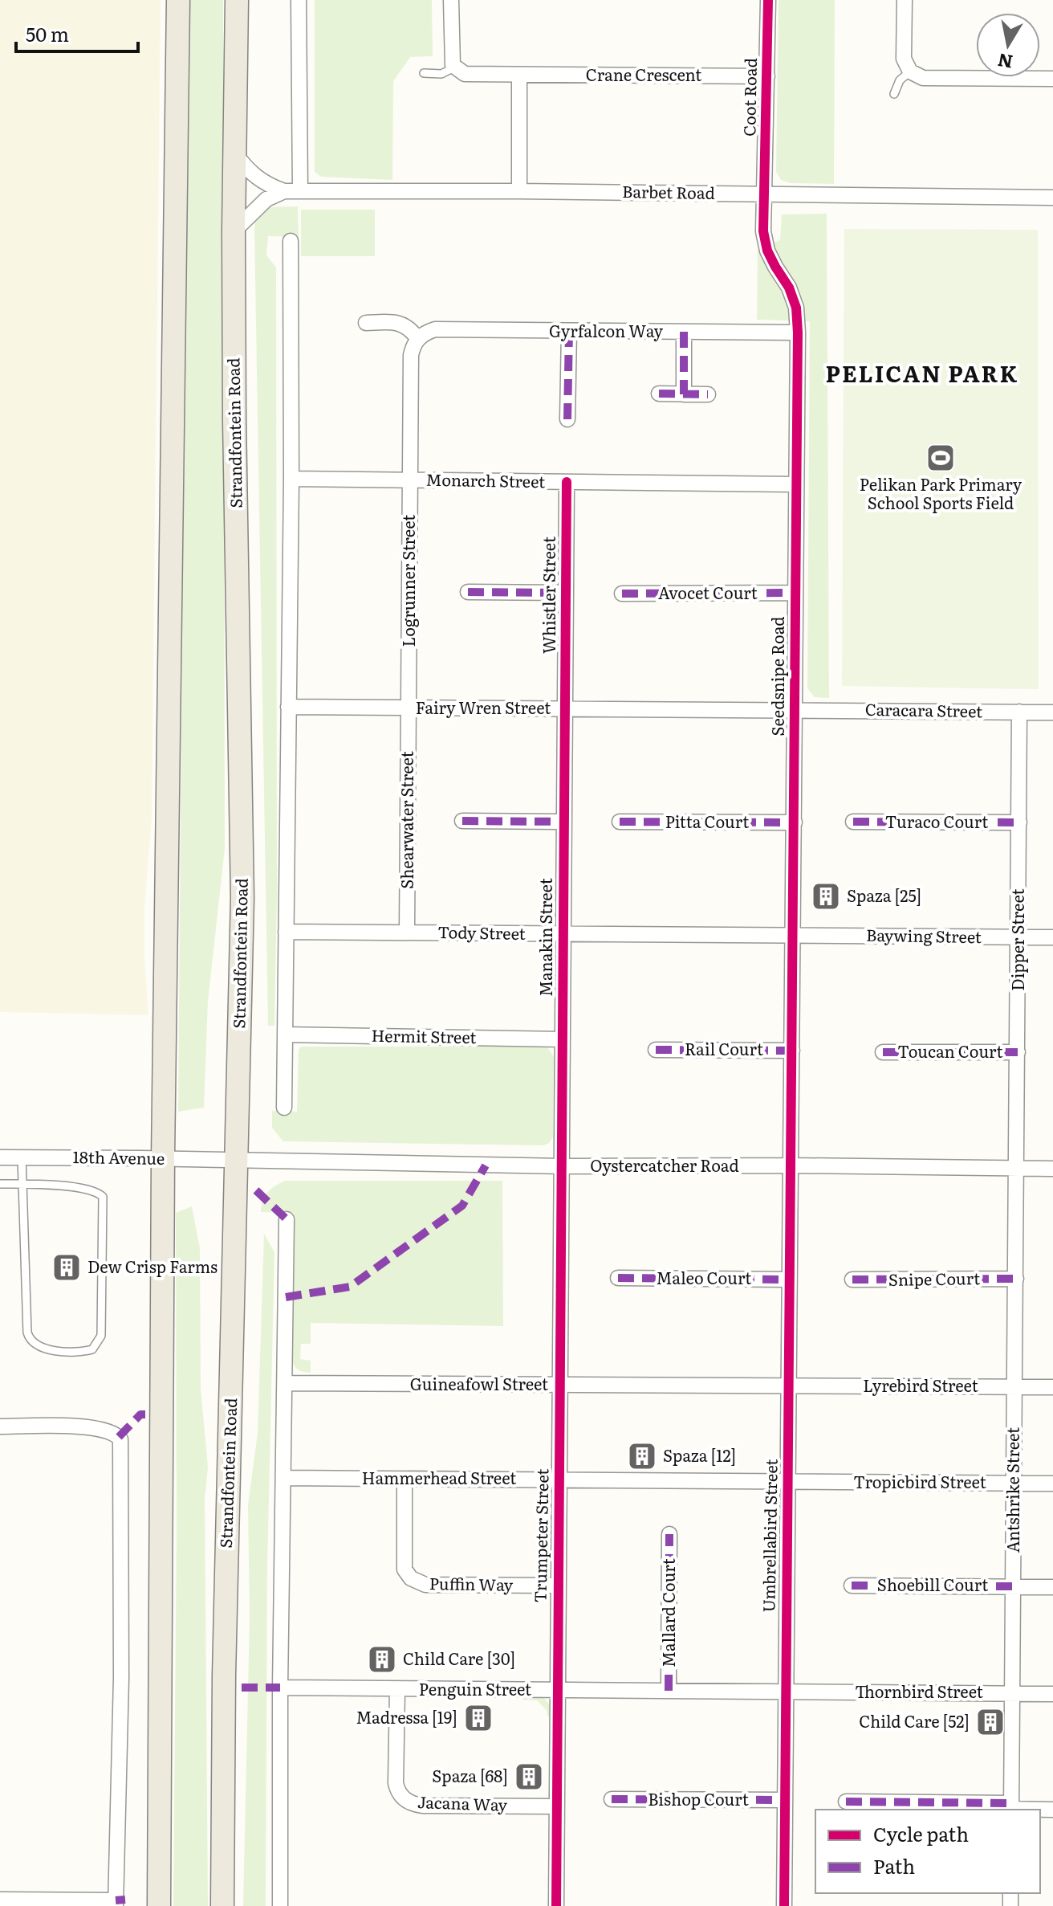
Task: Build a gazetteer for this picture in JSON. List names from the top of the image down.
{
  "streets": {
    "main road": ["Strandfontein Road"],
    "street": [
      "Crane Crescent",
      "Coot Road",
      "Barbet Road",
      "Gyrfalcon Way",
      "Monarch Street",
      "Logrunner Street",
      "Avocet Court",
      "Whistler Street",
      "Seedsnipe Road",
      "Fairy Wren Street",
      "Caracara Street",
      "Shearwater Street",
      "Pitta Court",
      "Turaco Court",
      "Tody Street",
      "Baywing Street",
      "Manakin Street",
      "Dipper Street",
      "Hermit Street",
      "Rail Court",
      "Toucan Court",
      "18th Avenue",
      "Oystercatcher Road",
      "Maleo Court",
      "Snipe Court",
      "Guineafowl Street",
      "Lyrebird Street",
      "Hammerhead Street",
      "Tropicbird Street",
      "Antshrike Street",
      "Trumpeter Street",
      "Umbrellabird Street",
      "Puffin Way",
      "Shoebill Court",
      "Mallard Court",
      "Penguin Street",
      "Thornbird Street",
      "Bishop Court",
      "Jacana Way"
    ]
  },
  "crossings": [
    ["Crane Crescent", "Coot Road"],
    ["Coot Road", "Barbet Road"],
    ["Coot Road", "Seedsnipe Road"],
    ["Barbet Road", "Strandfontein Road"],
    ["Barbet Road", "Seedsnipe Road"],
    ["Gyrfalcon Way", "Logrunner Street"],
    ["Gyrfalcon Way", "Seedsnipe Road"],
    ["Strandfontein Road", "18th Avenue"],
    ["Strandfontein Road", "Oystercatcher Road"],
    ["Monarch Street", "Logrunner Street"],
    ["Monarch Street", "Whistler Street"],
    ["Monarch Street", "Seedsnipe Road"],
    ["Logrunner Street", "Fairy Wren Street"],
    ["Logrunner Street", "Shearwater Street"],
    ["Avocet Court", "Seedsnipe Road"],
    ["Whistler Street", "Fairy Wren Street"],
    ["Whistler Street", "Manakin Street"],
    ["Seedsnipe Road", "Fairy Wren Street"],
    ["Seedsnipe Road", "Caracara Street"],
    ["Seedsnipe Road", "Pitta Court"],
    ["Seedsnipe Road", "Tody Street"],
    ["Seedsnipe Road", "Baywing Street"],
    ["Seedsnipe Road", "Rail Court"],
    ["Seedsnipe Road", "Oystercatcher Road"],
    ["Seedsnipe Road", "Umbrellabird Street"],
    ["Fairy Wren Street", "Caracara Street"],
    ["Fairy Wren Street", "Shearwater Street"],
    ["Fairy Wren Street", "Manakin Street"],
    ["Caracara Street", "Dipper Street"],
    ["Shearwater Street", "Tody Street"],
    ["Turaco Court", "Dipper Street"],
    ["Tody Street", "Baywing Street"],
    ["Tody Street", "Manakin Street"],
    ["Baywing Street", "Dipper Street"],
    ["Manakin Street", "Hermit Street"],
    ["Manakin Street", "Oystercatcher Road"],
    ["Manakin Street", "Trumpeter Street"],
    ["Dipper Street", "Toucan Court"],
    ["Dipper Street", "Oystercatcher Road"],
    ["Dipper Street", "Antshrike Street"],
    ["18th Avenue", "Oystercatcher Road"],
    ["Oystercatcher Road", "Antshrike Street"],
    ["Oystercatcher Road", "Trumpeter Street"],
    ["Oystercatcher Road", "Umbrellabird Street"],
    ["Maleo Court", "Umbrellabird Street"],
    ["Snipe Court", "Antshrike Street"],
    ["Guineafowl Street", "Lyrebird Street"],
    ["Guineafowl Street", "Trumpeter Street"],
    ["Guineafowl Street", "Umbrellabird Street"],
    ["Lyrebird Street", "Antshrike Street"],
    ["Lyrebird Street", "Umbrellabird Street"],
    ["Hammerhead Street", "Tropicbird Street"],
    ["Hammerhead Street", "Trumpeter Street"],
    ["Hammerhead Street", "Umbrellabird Street"],
    ["Hammerhead Street", "Puffin Way"],
    ["Tropicbird Street", "Antshrike Street"],
    ["Tropicbird Street", "Umbrellabird Street"],
    ["Antshrike Street", "Shoebill Court"],
    ["Antshrike Street", "Thornbird Street"],
    ["Trumpeter Street", "Puffin Way"],
    ["Trumpeter Street", "Penguin Street"],
    ["Trumpeter Street", "Jacana Way"],
    ["Umbrellabird Street", "Penguin Street"],
    ["Umbrellabird Street", "Thornbird Street"],
    ["Umbrellabird Street", "Bishop Court"],
    ["Mallard Court", "Penguin Street"],
    ["Penguin Street", "Thornbird Street"],
    ["Penguin Street", "Jacana Way"]
  ],
  "districts": ["PELICAN PARK"],
  "places": {
    "sports": ["Pelikan Park Primary School Sports Field"],
    "building": [
      "Spaza [25]",
      "Dew Crisp Farms",
      "Spaza [12]",
      "Child Care [30]",
      "Madressa [19]",
      "Child Care [52]",
      "Spaza [68]"
    ]
  },
  "legend": ["Cycle path", "Path"],
  "scale_bar": "50 m",
  "north": "bottom"
}
